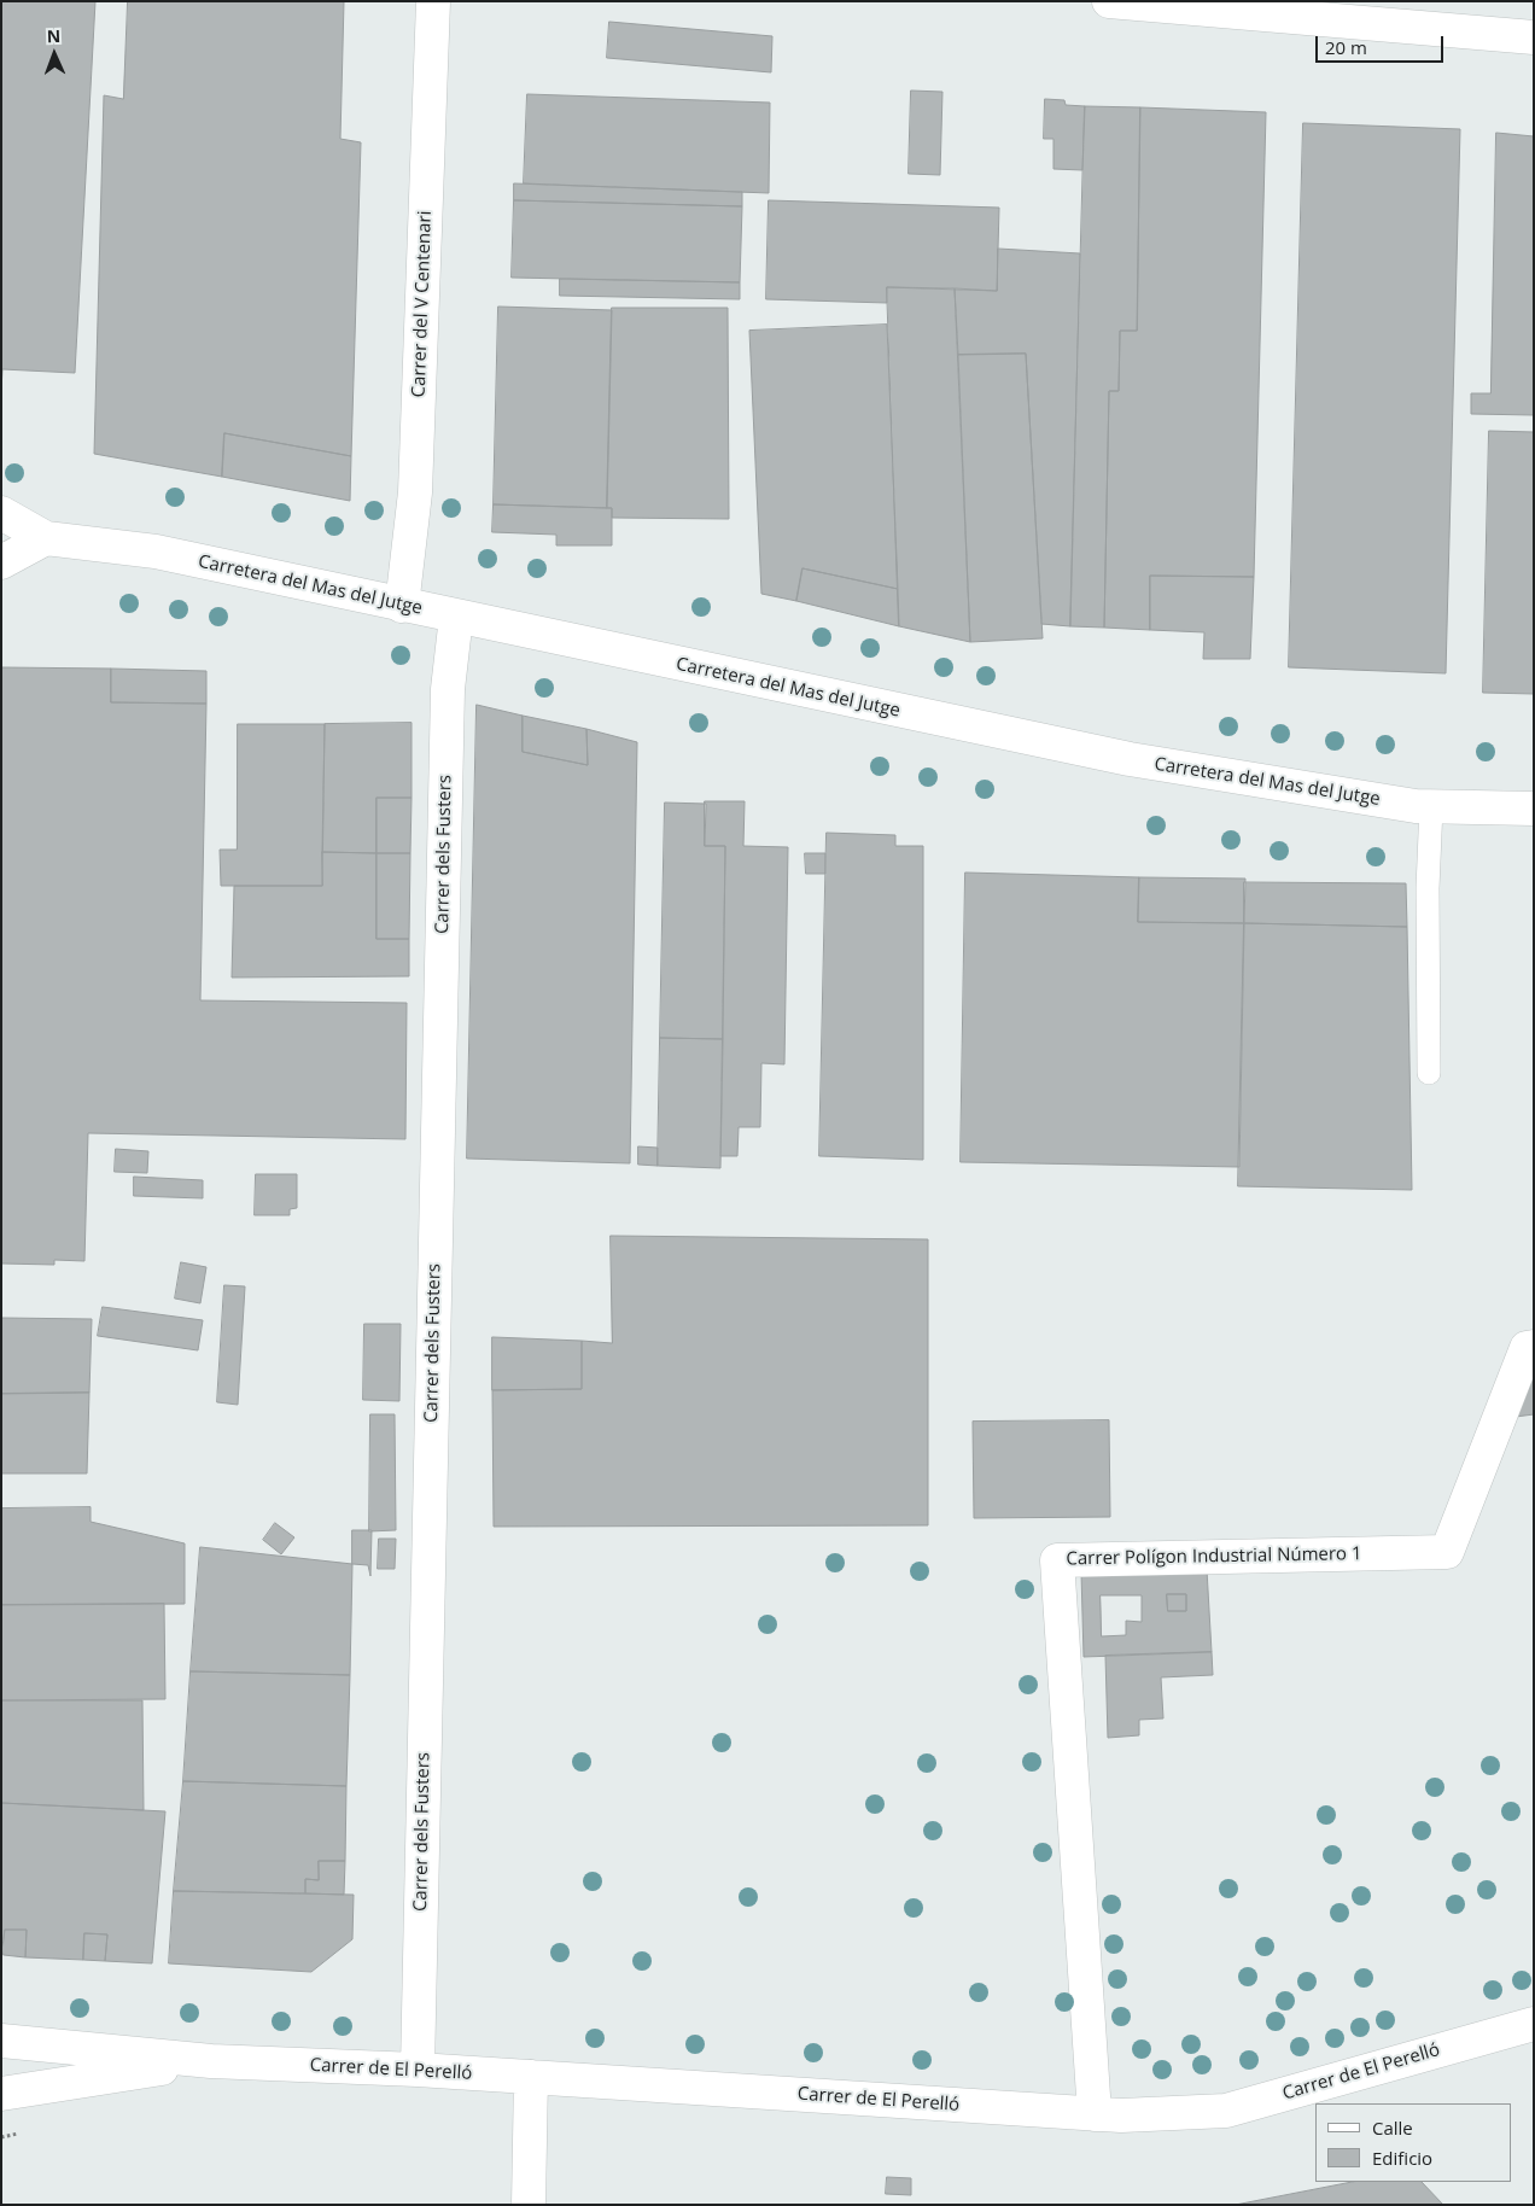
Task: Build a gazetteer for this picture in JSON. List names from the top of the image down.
{
  "streets": {
    "street": [
      "Carrer del V Centenari",
      "Carretera del Mas del Jutge",
      "Carrer dels Fusters",
      "Carrer Polígon Industrial Número 1",
      "Carrer de El Perelló"
    ]
  },
  "crossings": [
    ["Carrer del V Centenari", "Carretera del Mas del Jutge"],
    ["Carretera del Mas del Jutge", "Carrer dels Fusters"],
    ["Carrer dels Fusters", "Carrer de El Perelló"],
    ["Carrer Polígon Industrial Número 1", "Carrer de El Perelló"]
  ],
  "legend": ["Calle", "Edificio"],
  "scale_bar": "20 m",
  "north": "top"
}
